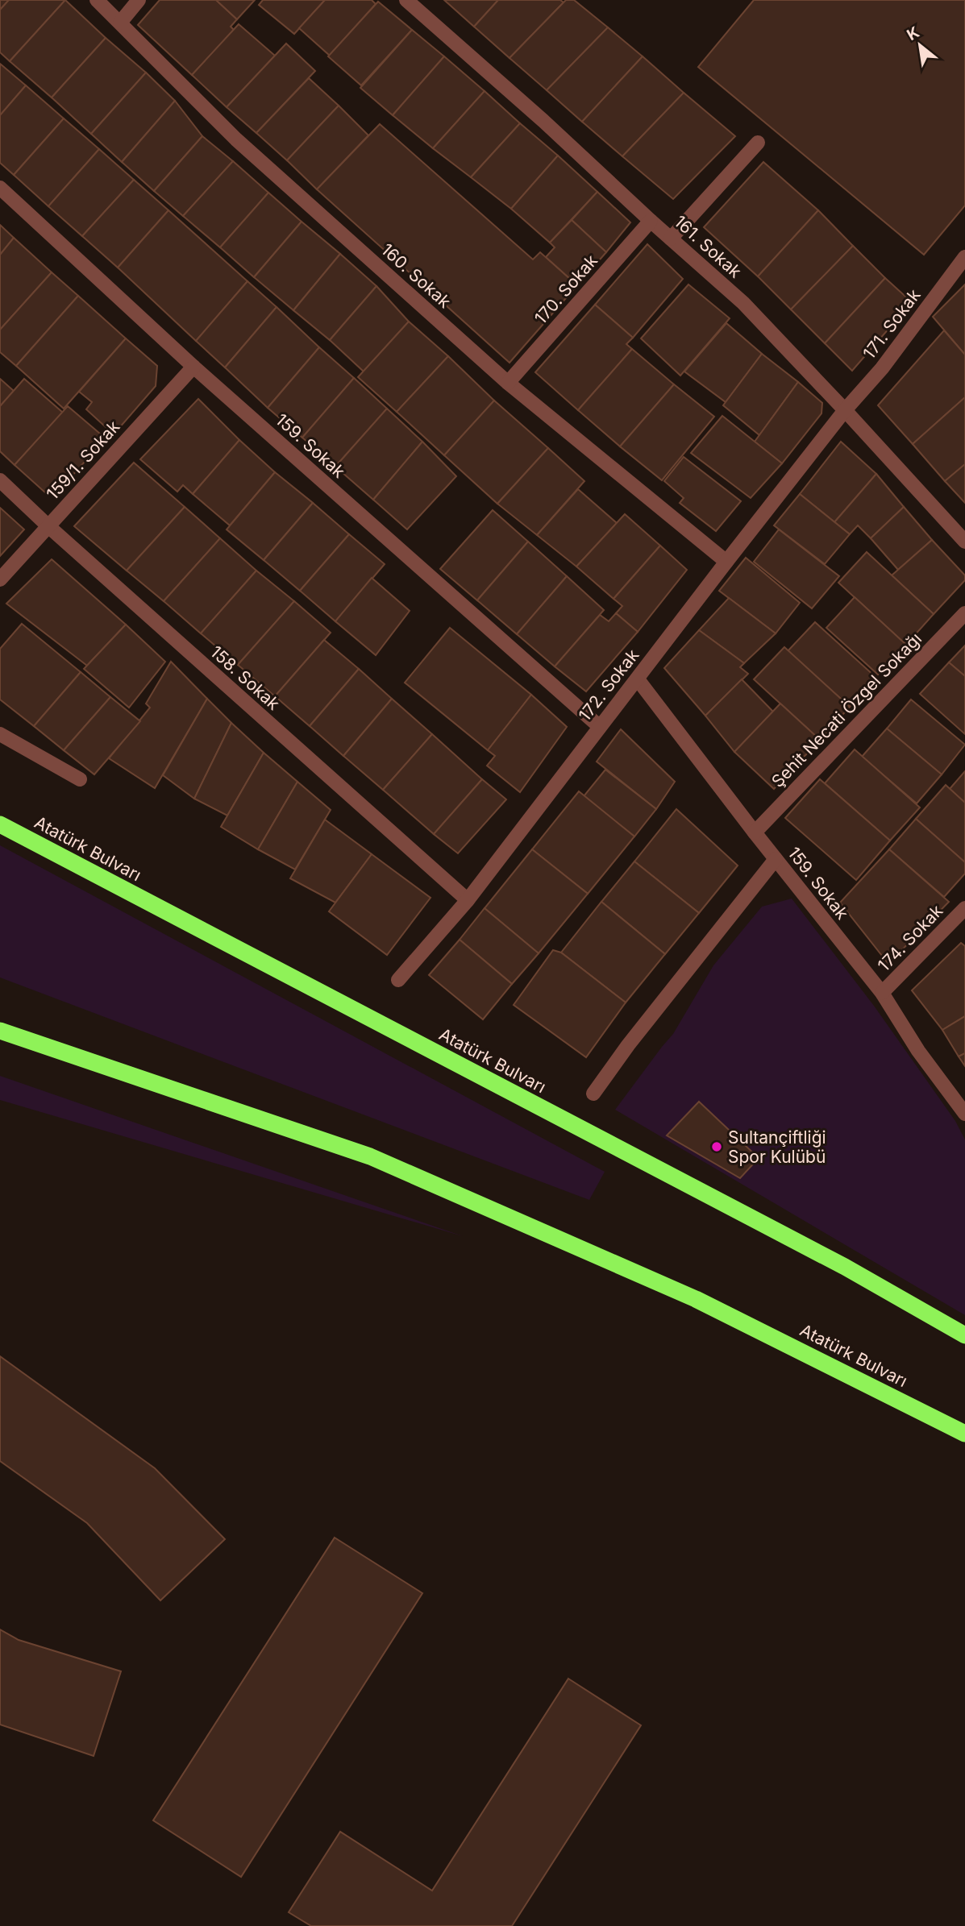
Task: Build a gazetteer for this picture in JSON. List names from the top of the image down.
{
  "streets": {
    "highway": ["Atatürk Bulvarı"],
    "street": [
      "161. Sokak",
      "160. Sokak",
      "170. Sokak",
      "171. Sokak",
      "159. Sokak",
      "159/1. Sokak",
      "158. Sokak",
      "172. Sokak",
      "Şehit Necati Özgel Sokağı",
      "174. Sokak"
    ]
  },
  "crossings": [
    ["161. Sokak", "170. Sokak"],
    ["161. Sokak", "171. Sokak"],
    ["161. Sokak", "172. Sokak"],
    ["160. Sokak", "170. Sokak"],
    ["160. Sokak", "172. Sokak"],
    ["171. Sokak", "172. Sokak"],
    ["159. Sokak", "159/1. Sokak"],
    ["159. Sokak", "172. Sokak"],
    ["159. Sokak", "Şehit Necati Özgel Sokağı"],
    ["159. Sokak", "174. Sokak"],
    ["159/1. Sokak", "158. Sokak"],
    ["158. Sokak", "172. Sokak"]
  ],
  "places": ["Sultançiftliği Spor Kulübü"],
  "north": "top left"
}
